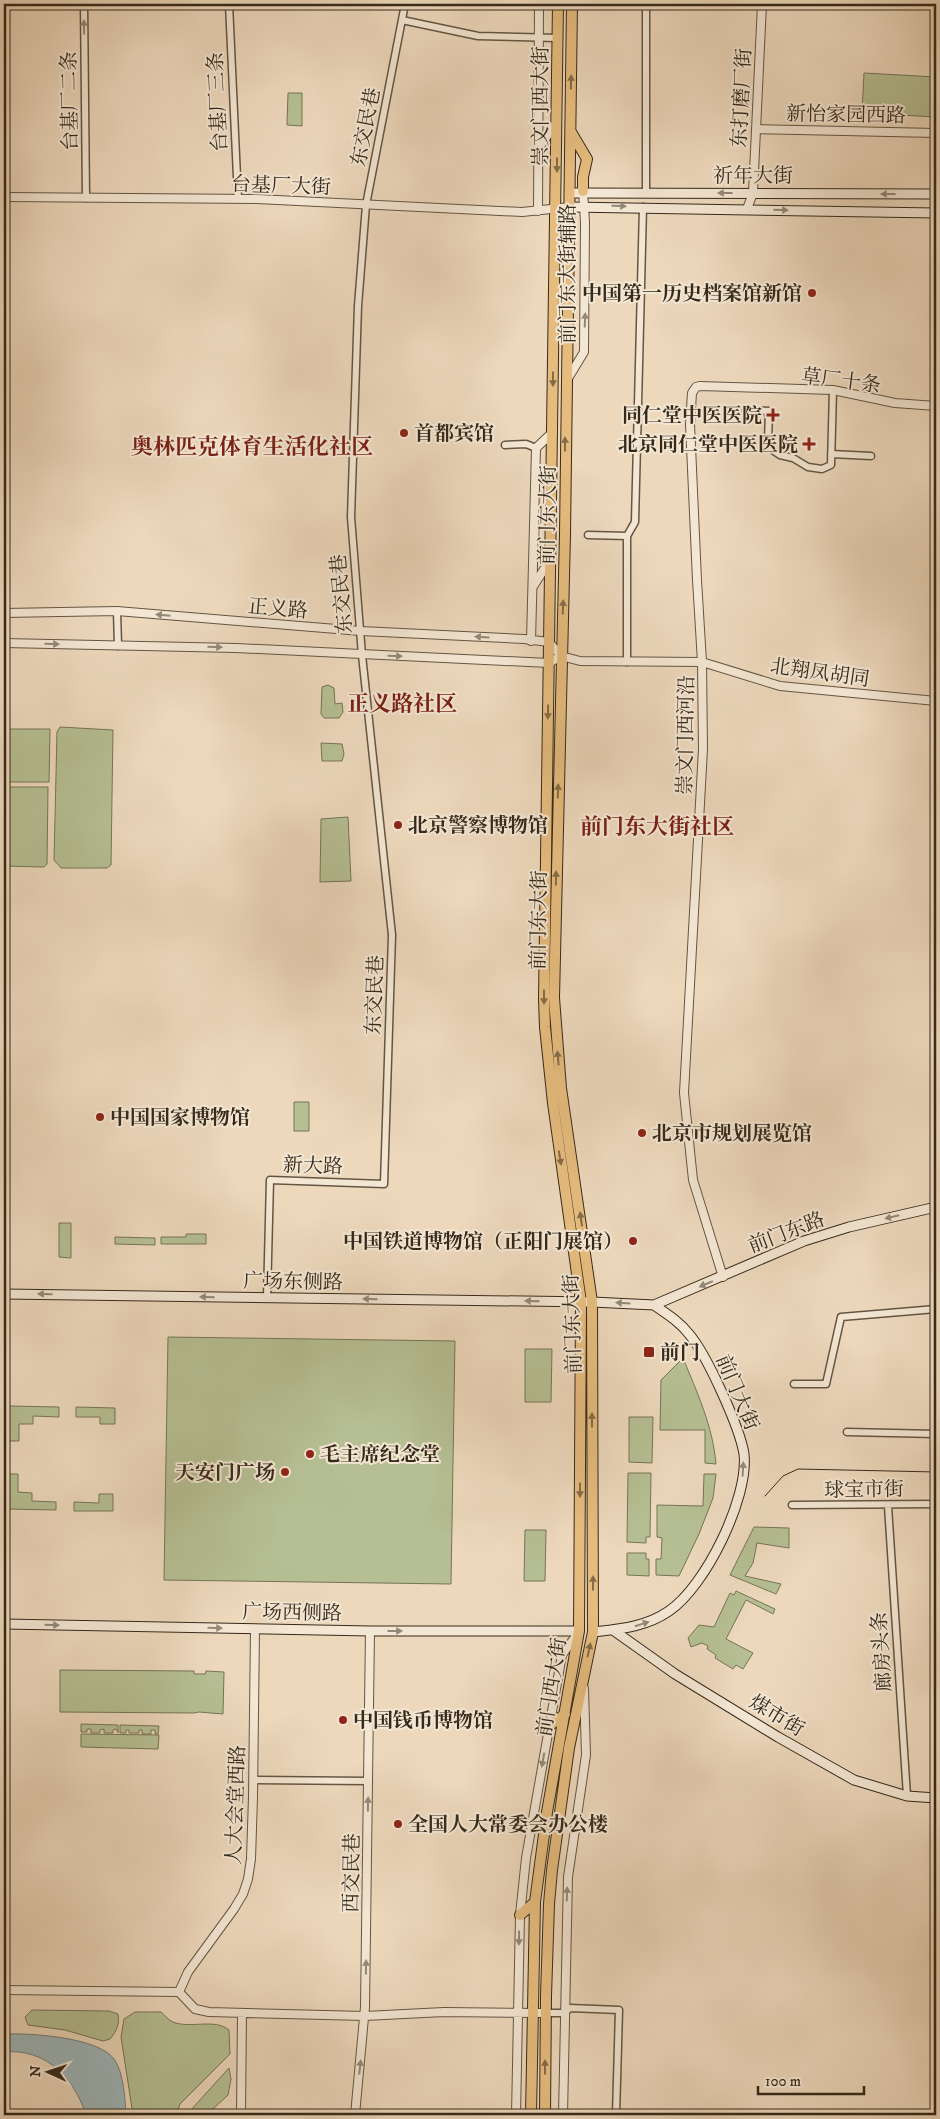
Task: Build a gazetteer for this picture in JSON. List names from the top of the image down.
{
  "streets": {
    "main road": [
      "崇文门西大街",
      "祈年大街",
      "前门东大街",
      "前门东路",
      "广场东侧路",
      "前门大街",
      "广场西侧路",
      "前门西大街",
      "煤市街"
    ],
    "street": [
      "东打磨厂街",
      "台基厂二条",
      "台基厂三条",
      "新怡家园西路",
      "东交民巷",
      "台基厂大街",
      "前门东大街辅路",
      "草厂十条",
      "正义路",
      "北翔凤胡同",
      "崇文门西河沿",
      "新大路",
      "球宝市街",
      "廊房头条",
      "人大会堂西路",
      "西交民巷"
    ]
  },
  "crossings": [
    ["东打磨厂街", "新怡家园西路"],
    ["东打磨厂街", "祈年大街"],
    ["台基厂二条", "台基厂大街"],
    ["台基厂三条", "台基厂大街"],
    ["崇文门西大街", "祈年大街"],
    ["崇文门西大街", "台基厂大街"],
    ["崇文门西大街", "前门东大街"],
    ["东交民巷", "台基厂大街"],
    ["东交民巷", "正义路"],
    ["东交民巷", "新大路"],
    ["祈年大街", "台基厂大街"],
    ["祈年大街", "前门东大街辅路"],
    ["祈年大街", "前门东大街"],
    ["台基厂大街", "前门东大街"],
    ["前门东大街辅路", "前门东大街"],
    ["草厂十条", "崇文门西河沿"],
    ["前门东大街", "正义路"],
    ["前门东大街", "北翔凤胡同"],
    ["前门东大街", "广场东侧路"],
    ["前门东大街", "广场西侧路"],
    ["前门东大街", "前门西大街"],
    ["北翔凤胡同", "崇文门西河沿"],
    ["崇文门西河沿", "前门东路"],
    ["新大路", "广场东侧路"],
    ["前门东路", "广场东侧路"],
    ["前门东路", "前门大街"],
    ["广场东侧路", "前门大街"],
    ["前门大街", "煤市街"],
    ["球宝市街", "廊房头条"],
    ["广场西侧路", "前门西大街"],
    ["广场西侧路", "人大会堂西路"],
    ["广场西侧路", "西交民巷"],
    ["廊房头条", "煤市街"]
  ],
  "one_way": [
    "台基厂二条",
    "前门东路",
    "广场东侧路",
    "广场西侧路",
    "西交民巷"
  ],
  "districts": ["奥林匹克体育生活化社区", "正义路社区", "前门东大街社区"],
  "places": {
    "other": [
      "中国第一历史档案馆新馆",
      "首都宾馆",
      "北京警察博物馆",
      "中国国家博物馆",
      "北京市规划展览馆",
      "中国铁道博物馆（正阳门展馆）",
      "毛主席纪念堂",
      "天安门广场",
      "中国钱币博物馆",
      "全国人大常委会办公楼"
    ],
    "health": ["同仁堂中医医院", "北京同仁堂中医医院"],
    "transit": ["前门"]
  },
  "scale_bar": "100 m",
  "north": "left"
}
